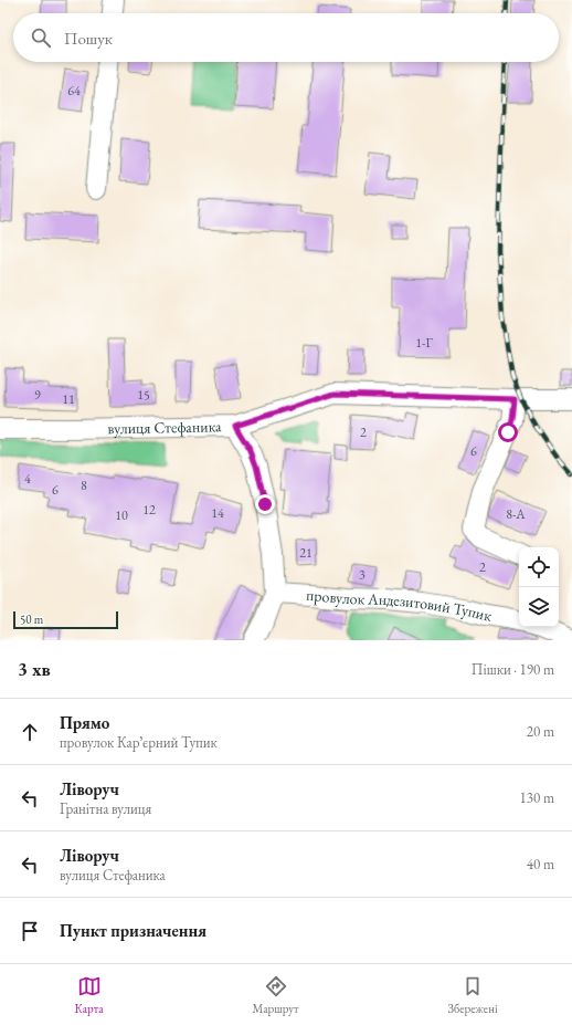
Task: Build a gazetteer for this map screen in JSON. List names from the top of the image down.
{
  "streets": {
    "street": ["вулиця Стефаника", "провулок Андезитовий Тупик"]
  },
  "crossings": [
    ["вулиця Стефаника", "провулок Андезитовий Тупик"]
  ],
  "house_numbers": [
    "64",
    "1-Г",
    "9",
    "15",
    "11",
    "2",
    "6",
    "4",
    "8",
    "6",
    "12",
    "14",
    "8-А",
    "10",
    "21",
    "2",
    "3"
  ],
  "scale_bar": "50 m",
  "page": {
    "search": "Пошук",
    "scale": "50 m",
    "heading": ["3 хв", "Пішки · 190 m"],
    "list": [
      ["Прямо", "провулок Карʼєрний Тупик", "20 m"],
      ["Ліворуч", "Гранітна вулиця", "130 m"],
      ["Ліворуч", "вулиця Стефаника", "40 m"],
      "Пункт призначення"
    ],
    "nav": ["Карта", "Маршрут", "Збережені"]
  }
}
